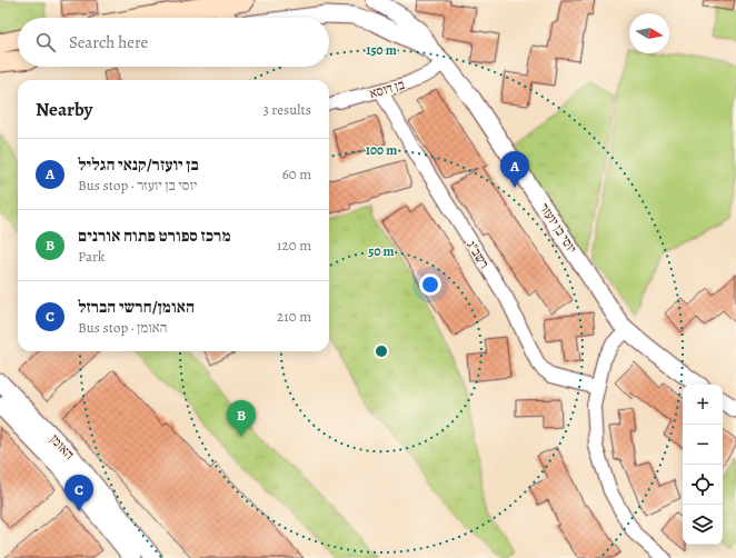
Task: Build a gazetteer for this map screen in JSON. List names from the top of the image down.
{
  "streets": {
    "street": [
      "בן דוסא",
      "יוסי בן יועזר",
      "רשב\"ג",
      "האומן"
    ]
  },
  "crossings": [
    ["בן דוסא", "יוסי בן יועזר"],
    ["בן דוסא", "רשב\"ג"]
  ],
  "north": "right",
  "page": {
    "search": "Search here",
    "heading": ["Nearby", "3 results"],
    "list": [
      {
        "mark": "A",
        "name": "בן יועזר/קנאי הגליל",
        "note": "Bus stop · יוסי בן יועזר",
        "value": "60 m"
      },
      {
        "mark": "B",
        "name": "מרכז ספורט פתוח אורנים",
        "note": "Park",
        "value": "120 m"
      },
      {
        "mark": "C",
        "name": "האומן/חרשי הברזל",
        "note": "Bus stop · האומן",
        "value": "210 m"
      }
    ],
    "pins": ["A", "B", "C"],
    "map_buttons": ["+", "−"]
  },
  "rings": ["150 m", "100 m", "50 m"]
}
